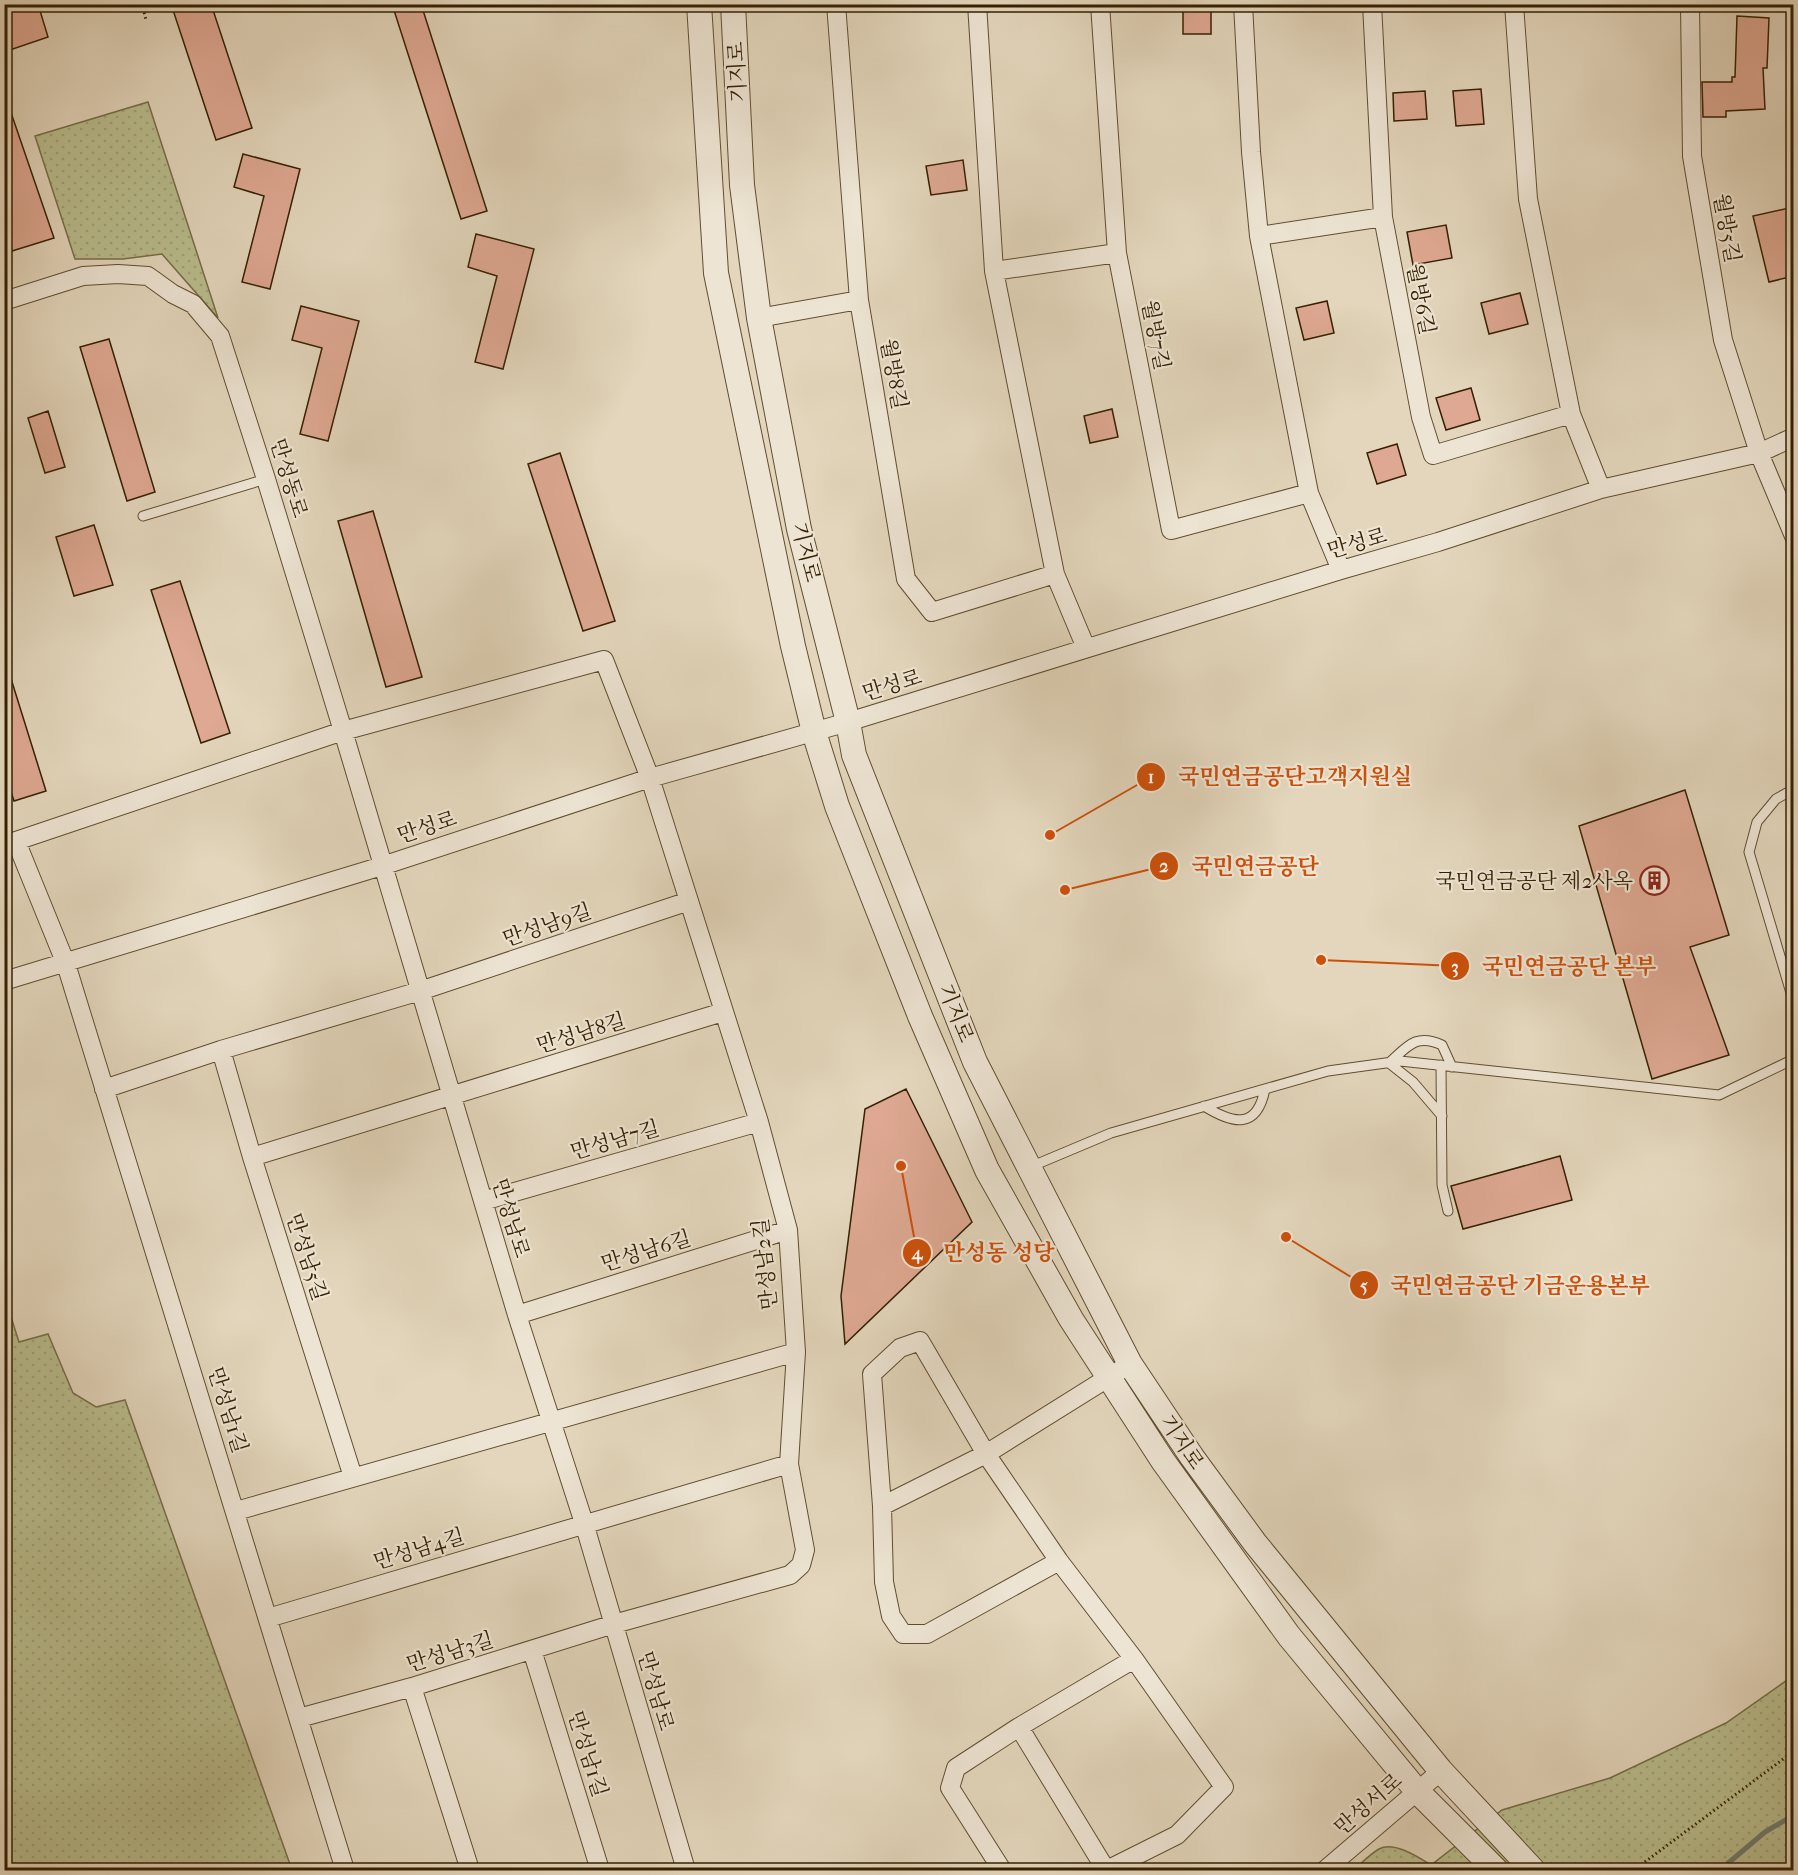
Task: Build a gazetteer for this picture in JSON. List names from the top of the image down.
{
  "streets": {
    "street": [
      "기지로",
      "월방5길",
      "월방6길",
      "월방7길",
      "월방8길",
      "만성동로",
      "만성로",
      "만성남9길",
      "만성남8길",
      "만성남7길",
      "만성남로",
      "만성남6길",
      "만성남5길",
      "만성남2길",
      "만성남1길",
      "만성남4길",
      "만성남3길",
      "만성서로"
    ]
  },
  "crossings": [
    ["기지로", "만성로"],
    ["기지로", "만성서로"],
    ["월방5길", "만성로"],
    ["만성동로", "만성로"],
    ["만성동로", "만성남로"],
    ["만성동로", "만성남2길"],
    ["만성로", "만성남로"],
    ["만성로", "만성남2길"],
    ["만성로", "만성남1길"],
    ["만성남9길", "만성남로"],
    ["만성남9길", "만성남2길"],
    ["만성남8길", "만성남로"],
    ["만성남8길", "만성남2길"],
    ["만성남7길", "만성남로"],
    ["만성남7길", "만성남2길"],
    ["만성남로", "만성남6길"],
    ["만성남로", "만성남2길"],
    ["만성남로", "만성남4길"],
    ["만성남로", "만성남3길"],
    ["만성남6길", "만성남2길"],
    ["만성남2길", "만성남3길"],
    ["만성남1길", "만성남4길"],
    ["만성남1길", "만성남3길"]
  ],
  "places": {
    "other": [
      "국민연금공단고객지원실",
      "국민연금공단",
      "국민연금공단 본부",
      "만성동 성당",
      "국민연금공단 기금운용본부"
    ],
    "building": ["국민연금공단 제2사옥"]
  }
}
